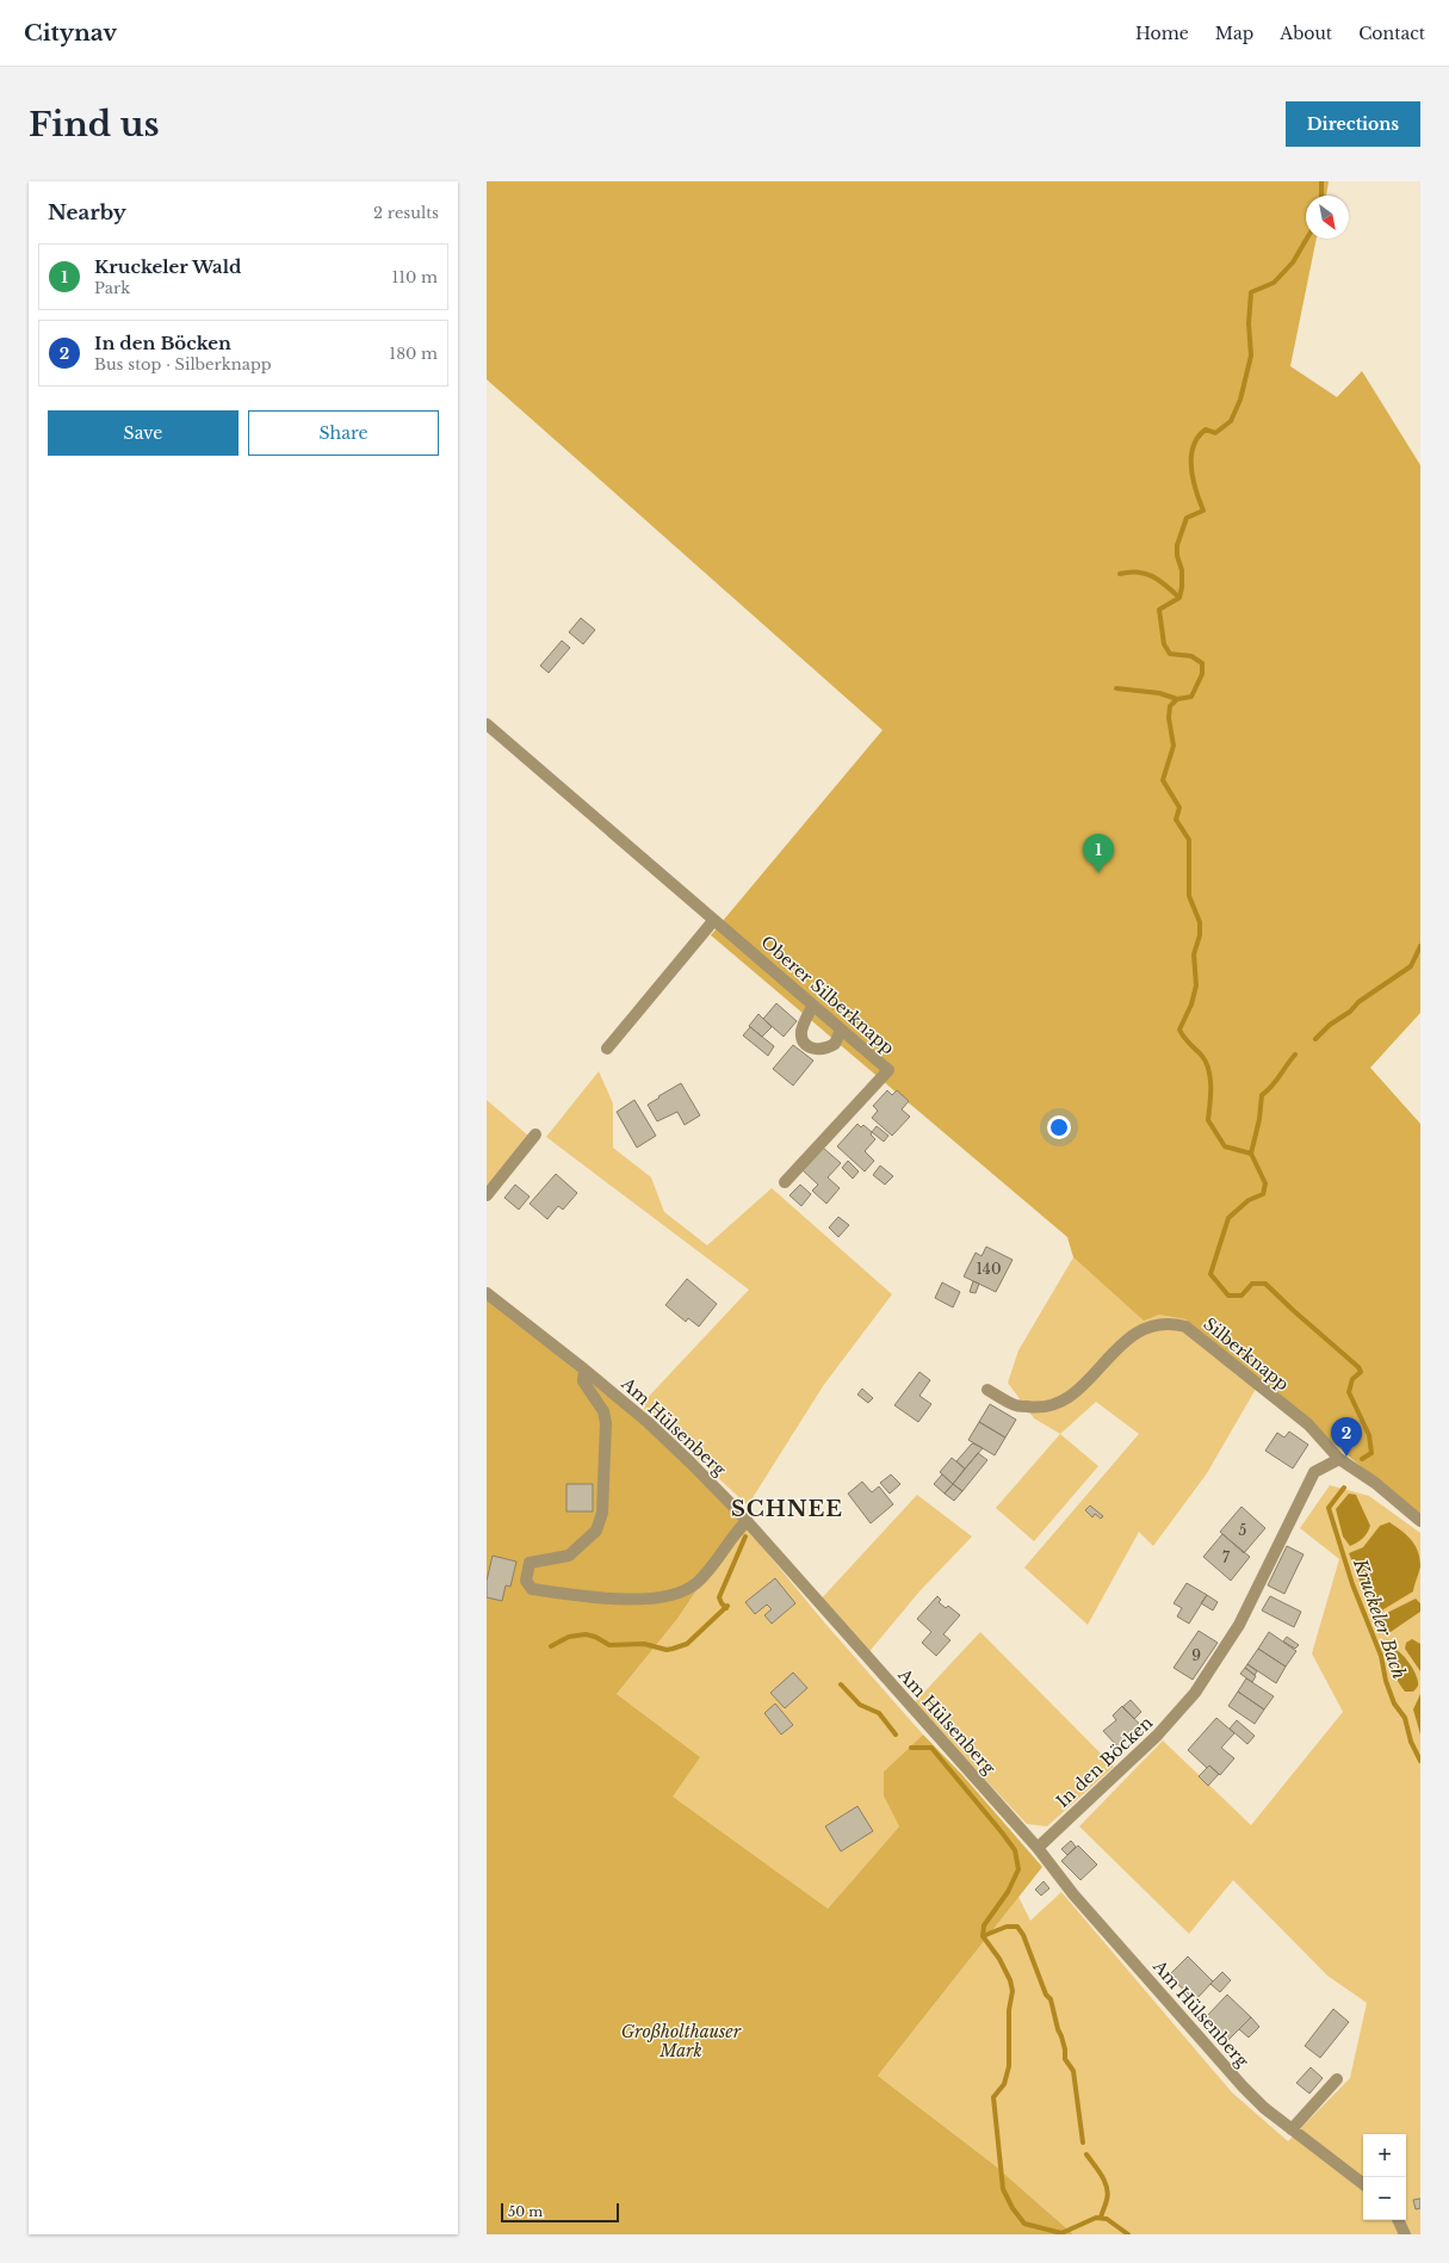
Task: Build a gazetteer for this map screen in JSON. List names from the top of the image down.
{
  "streets": {
    "street": [
      "Oberer Silberknapp",
      "Silberknapp",
      "Am Hülsenberg",
      "In den Böcken"
    ]
  },
  "crossings": [
    ["Silberknapp", "In den Böcken"],
    ["Am Hülsenberg", "In den Böcken"]
  ],
  "districts": ["SCHNEE"],
  "water": ["Kruckeler Bach"],
  "parks": ["Großholthauser Mark"],
  "house_numbers": [
    "140",
    "5",
    "7",
    "9"
  ],
  "scale_bar": "50 m",
  "north": "bottom right",
  "page": {
    "header": "Citynav",
    "nav": [
      "Home",
      "Map",
      "About",
      "Contact"
    ],
    "buttons": [
      "Directions",
      ["Save", "Share"]
    ],
    "title": "Find us",
    "heading": ["Nearby", "2 results"],
    "list": [
      {
        "mark": "1",
        "name": "Kruckeler Wald",
        "note": "Park",
        "value": "110 m"
      },
      {
        "mark": "2",
        "name": "In den Böcken",
        "note": "Bus stop · Silberknapp",
        "value": "180 m"
      }
    ],
    "pins": ["1", "2"],
    "map_buttons": ["+", "−"],
    "scale": "50 m"
  }
}
